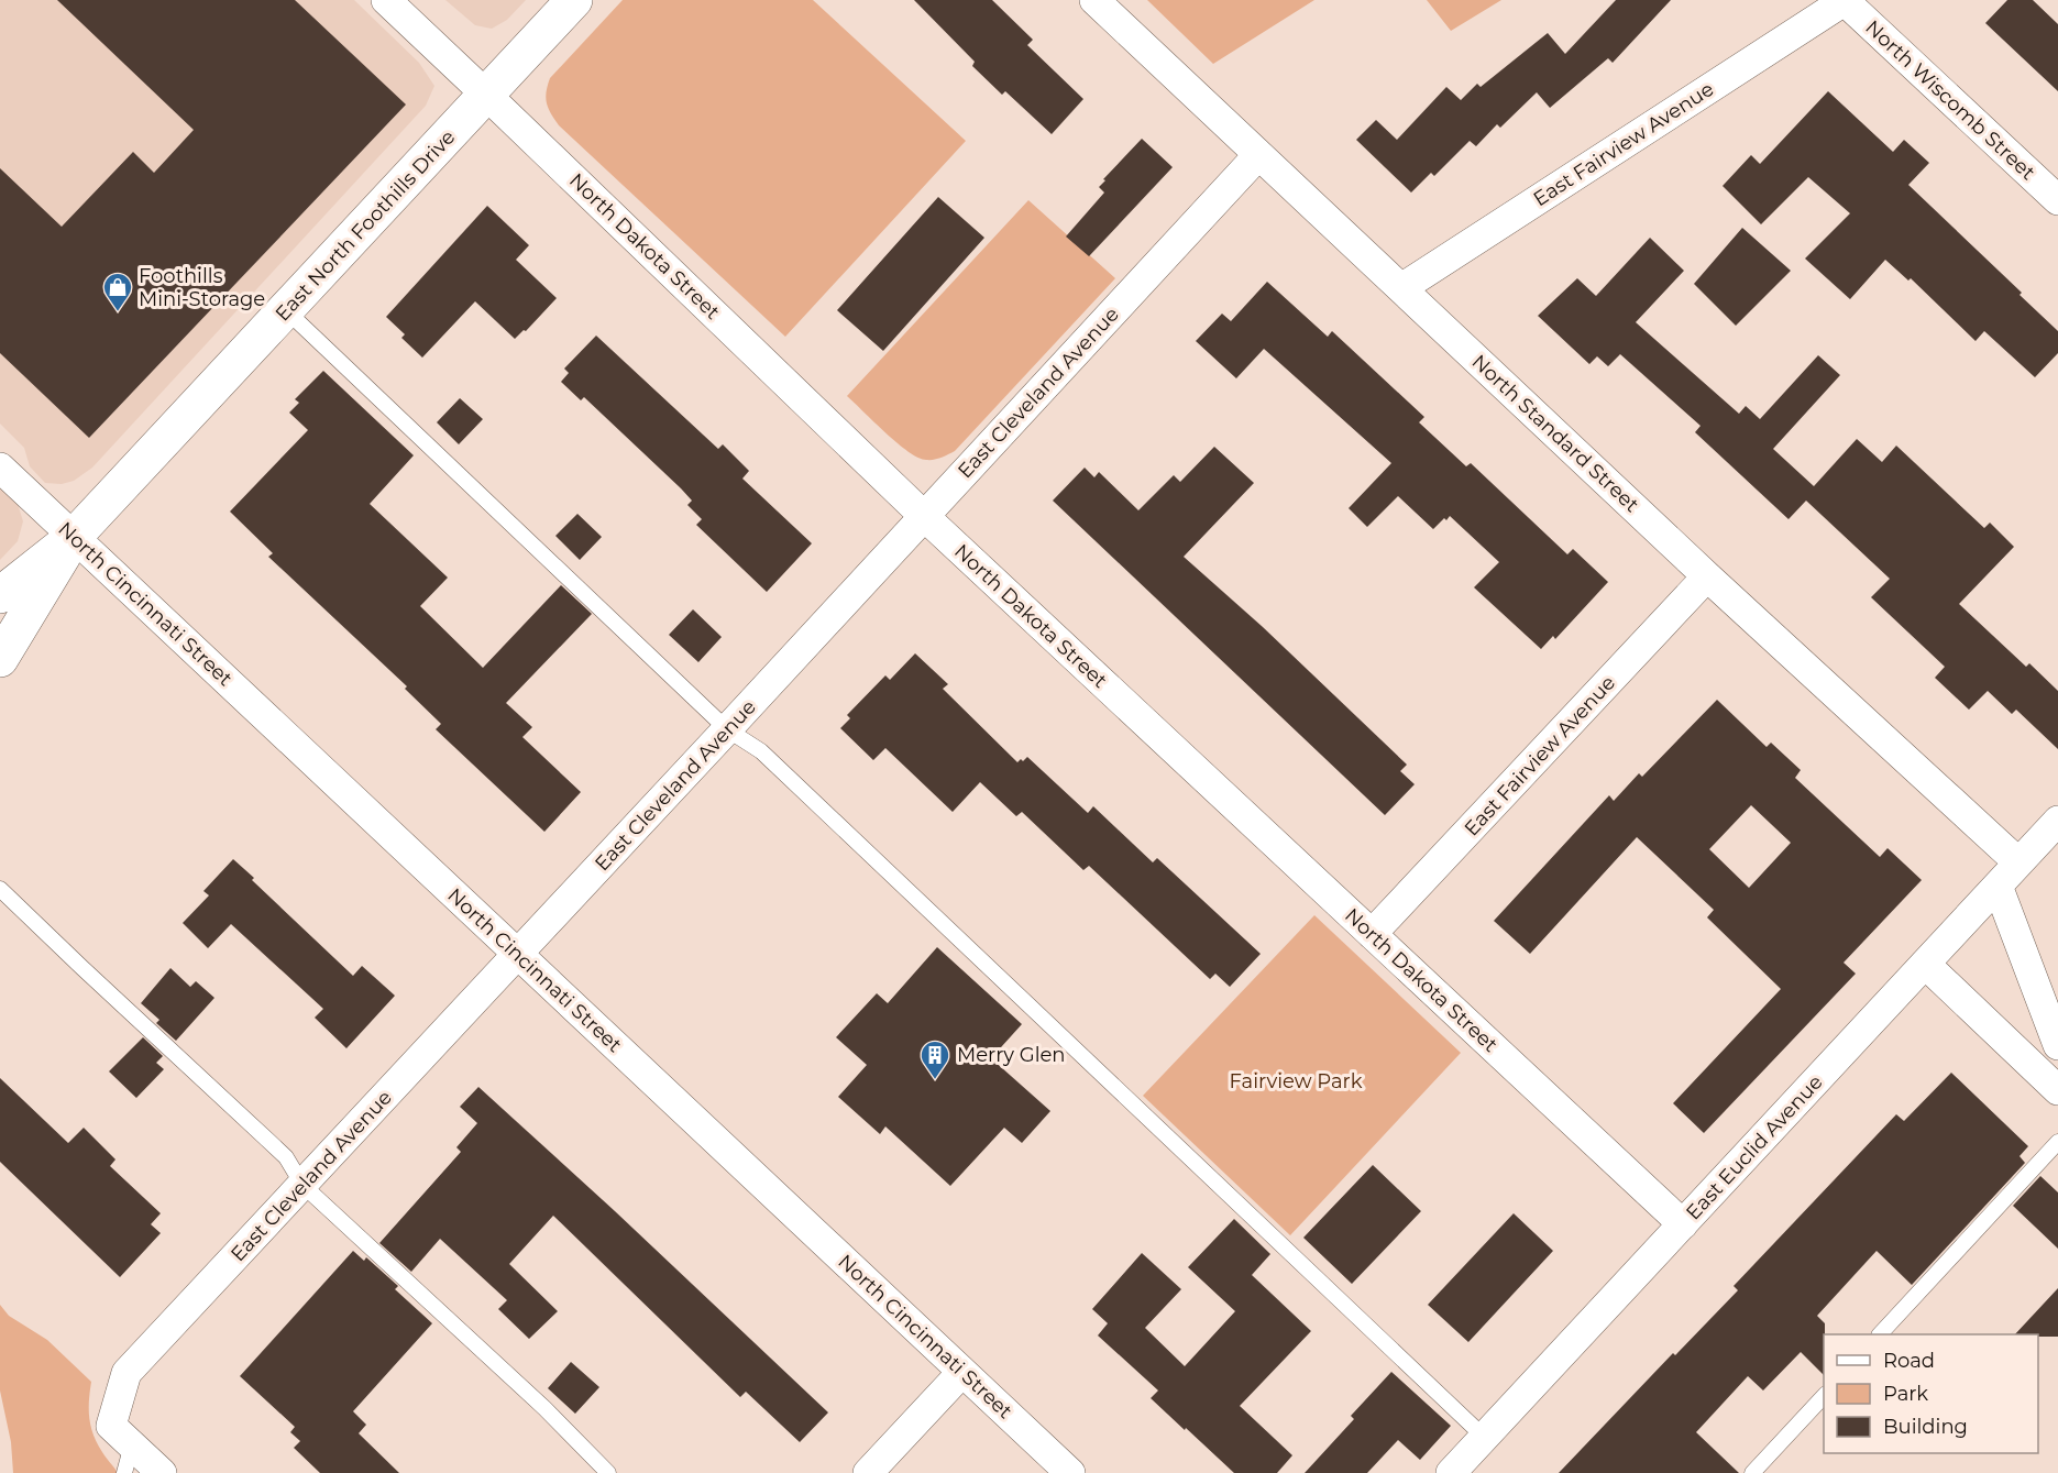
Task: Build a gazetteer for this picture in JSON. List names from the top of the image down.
{
  "streets": {
    "main road": ["East North Foothills Drive"],
    "street": [
      "North Wiscomb Street",
      "East Fairview Avenue",
      "North Dakota Street",
      "East Cleveland Avenue",
      "North Standard Street",
      "North Cincinnati Street",
      "East Euclid Avenue"
    ]
  },
  "crossings": [
    ["North Wiscomb Street", "East Fairview Avenue"],
    ["East Fairview Avenue", "North Dakota Street"],
    ["East Fairview Avenue", "North Standard Street"],
    ["East North Foothills Drive", "North Dakota Street"],
    ["East North Foothills Drive", "North Cincinnati Street"],
    ["North Dakota Street", "East Cleveland Avenue"],
    ["North Dakota Street", "East Euclid Avenue"],
    ["East Cleveland Avenue", "North Standard Street"],
    ["East Cleveland Avenue", "North Cincinnati Street"],
    ["North Standard Street", "East Euclid Avenue"]
  ],
  "parks": ["Fairview Park"],
  "places": {
    "shop": ["Foothills Mini-Storage"],
    "building": ["Merry Glen"]
  },
  "legend": ["Road", "Park", "Building"]
}
